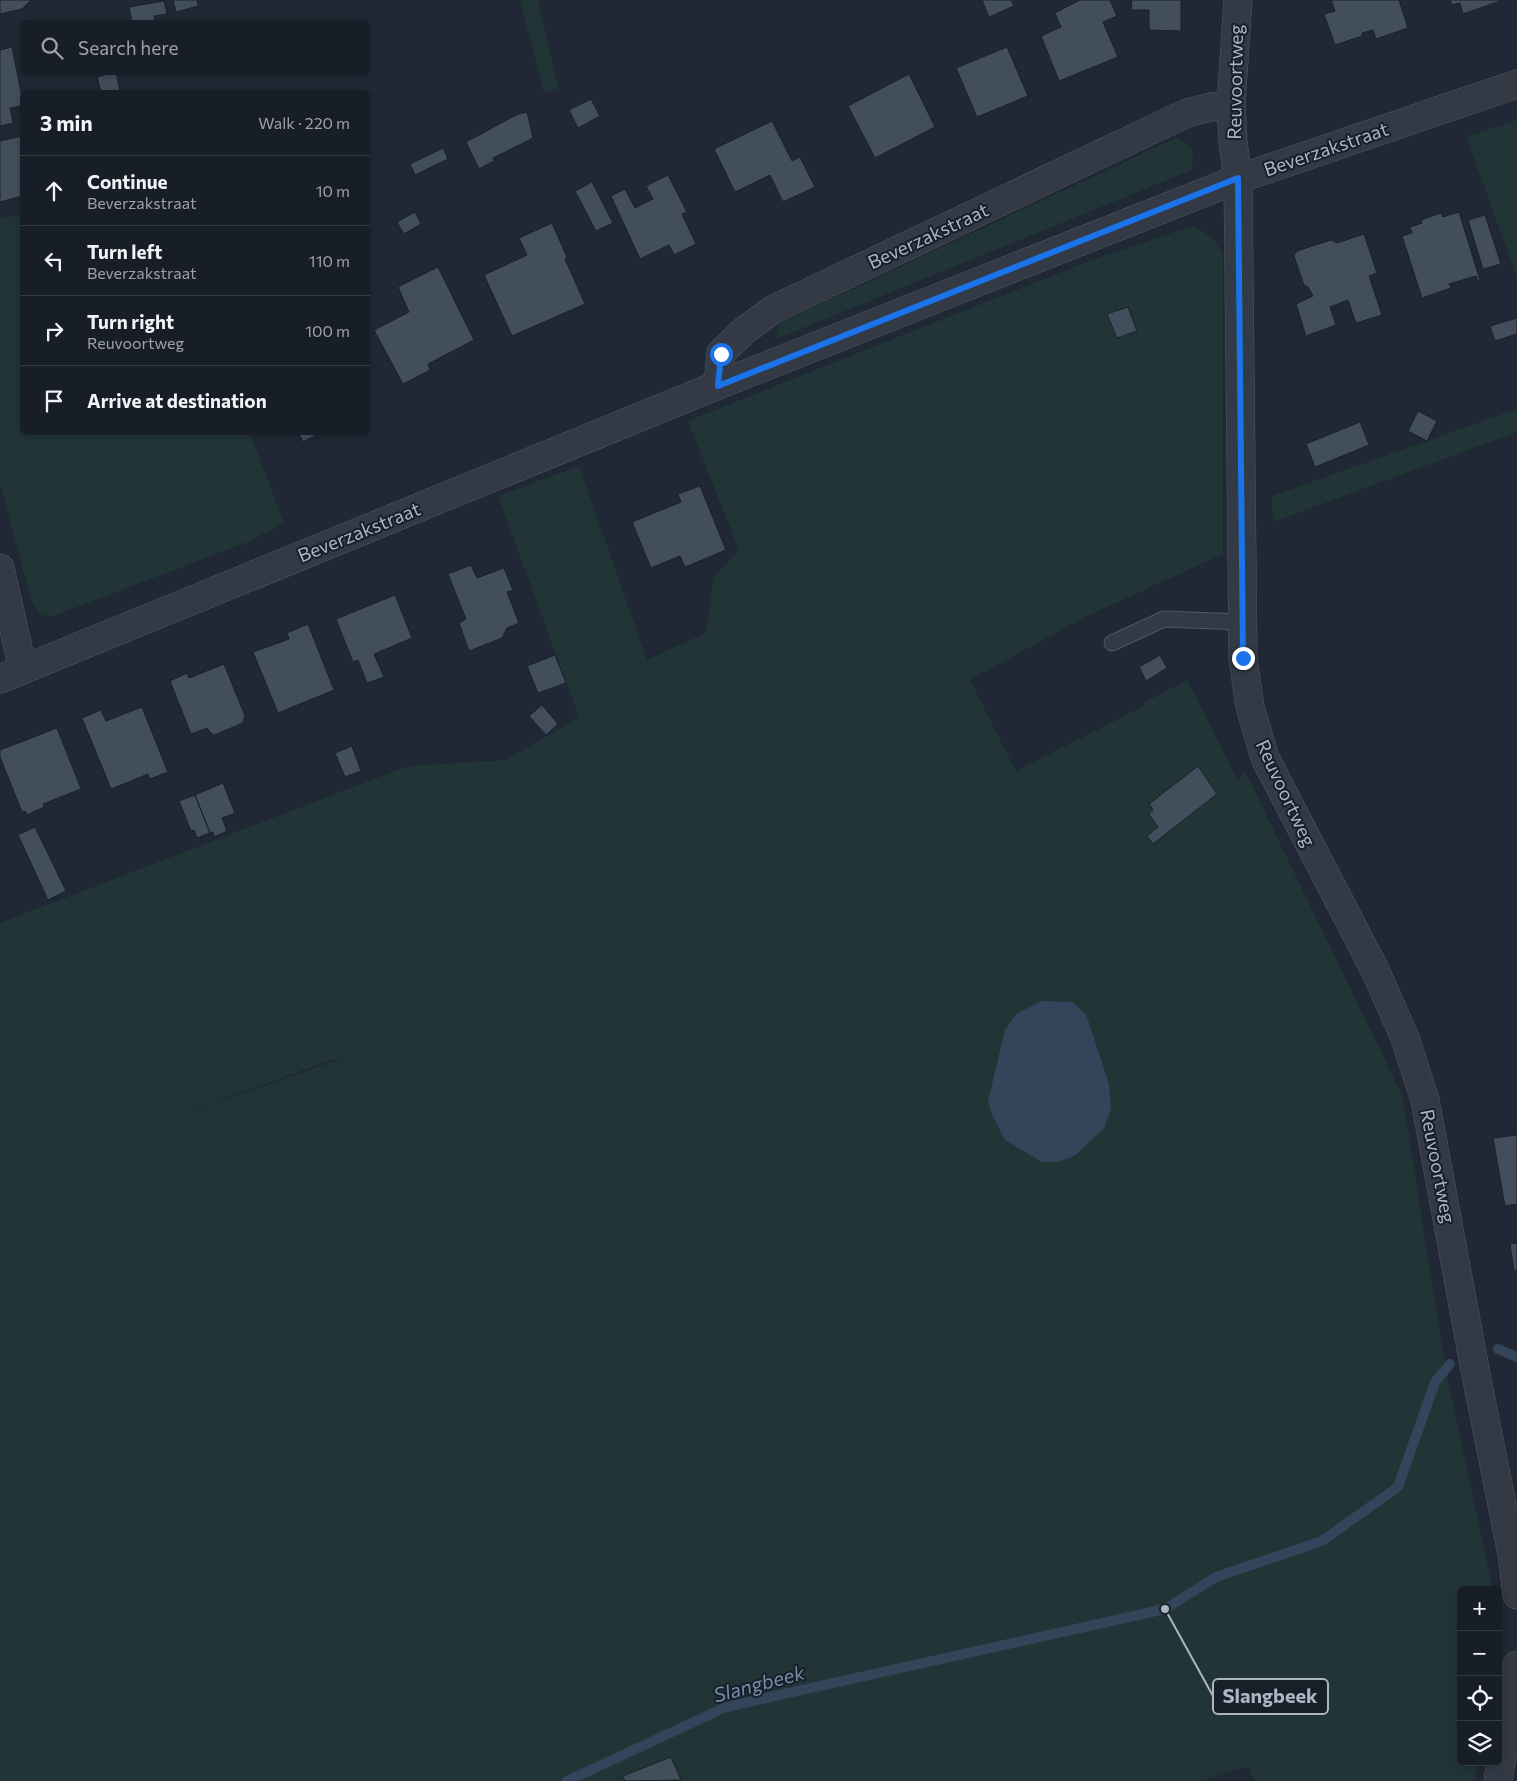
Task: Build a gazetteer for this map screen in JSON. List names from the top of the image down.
{
  "streets": {
    "street": ["Reuvoortweg", "Beverzakstraat"]
  },
  "crossings": [
    ["Reuvoortweg", "Beverzakstraat"]
  ],
  "water": ["Slangbeek"],
  "places": ["Slangbeek"],
  "page": {
    "search": "Search here",
    "heading": ["3 min", "Walk · 220 m"],
    "list": [
      ["Continue", "Beverzakstraat", "10 m"],
      ["Turn left", "Beverzakstraat", "110 m"],
      ["Turn right", "Reuvoortweg", "100 m"],
      "Arrive at destination"
    ],
    "map_buttons": ["+", "−"]
  }
}
